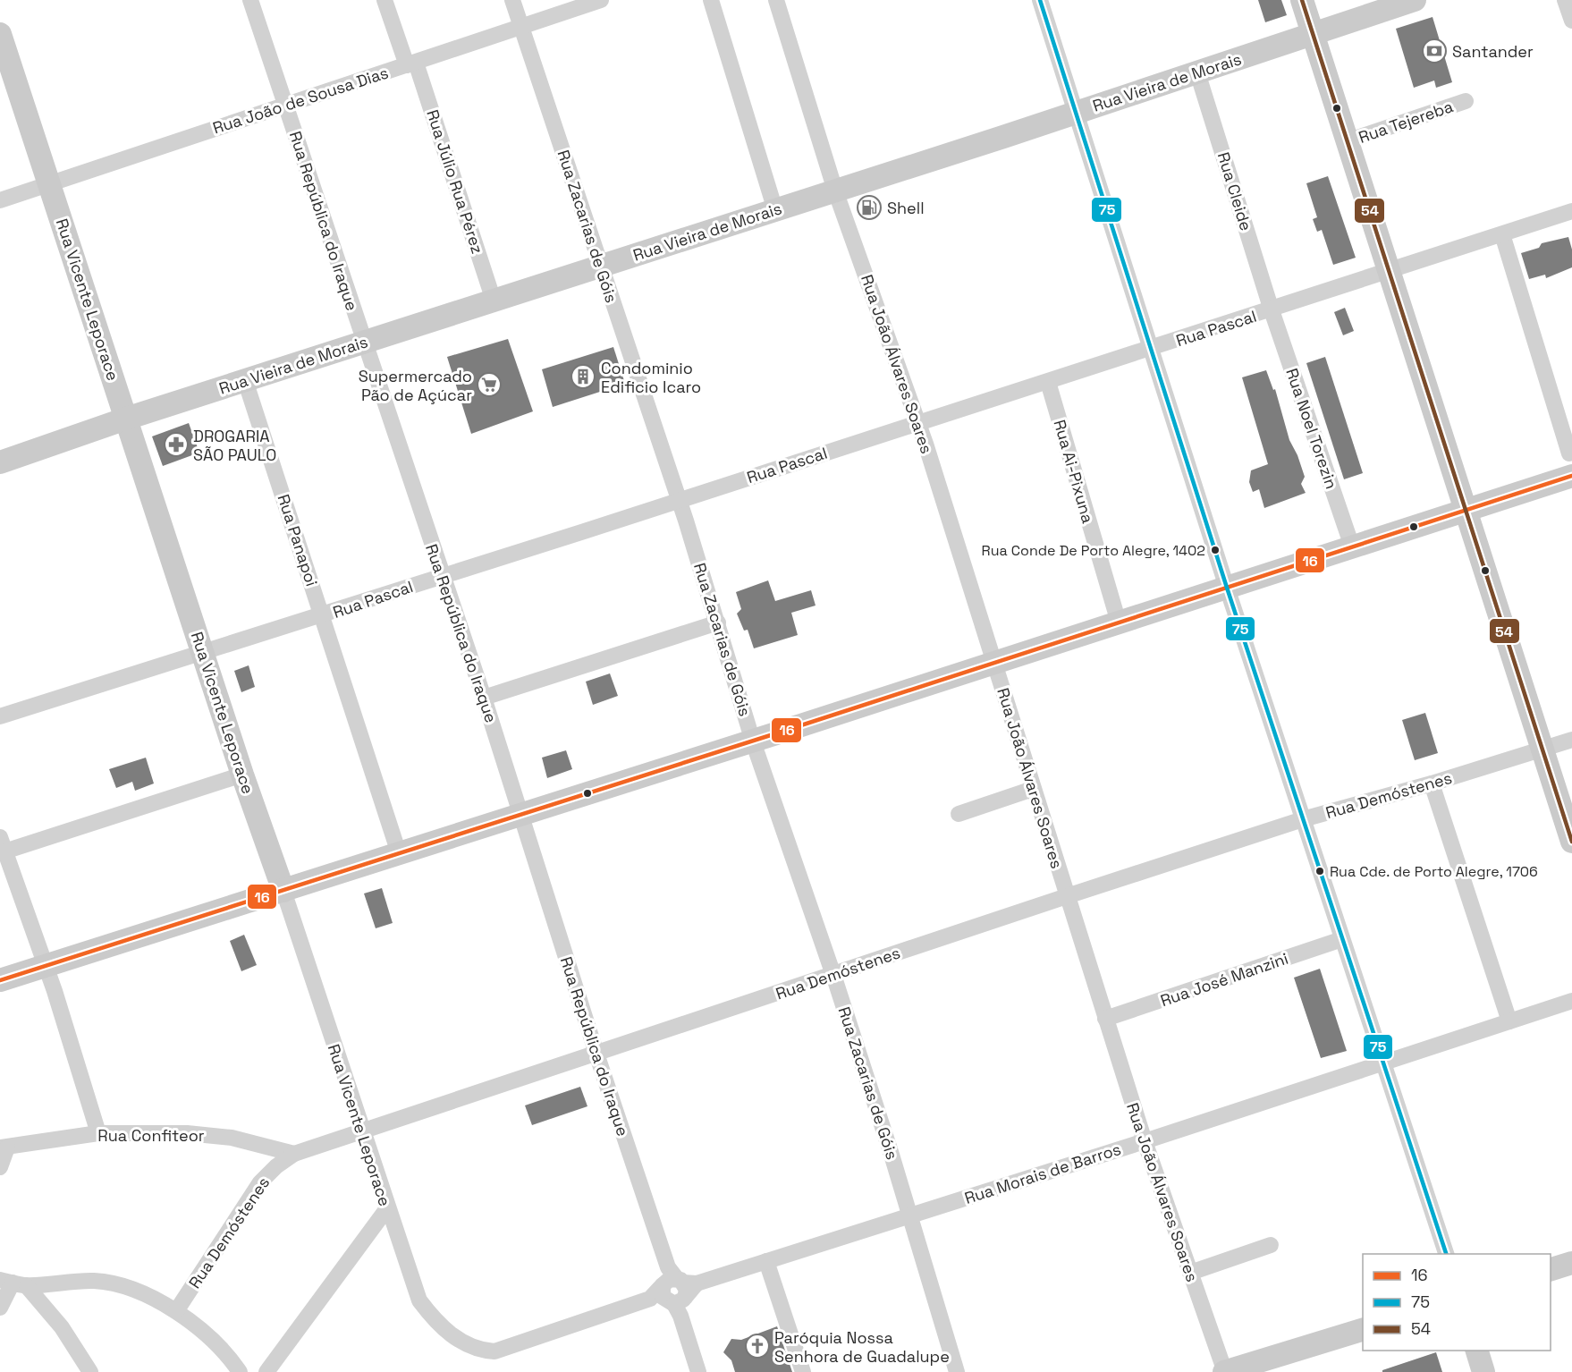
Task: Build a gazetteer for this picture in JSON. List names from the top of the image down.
{
  "streets": {
    "street": [
      "Rua Vieira de Morais",
      "Rua João de Sousa Dias",
      "Rua Tejereba",
      "Rua Júlio Rua Pérez",
      "Rua Cleide",
      "Rua República do Iraque",
      "Rua Zacarias de Góis",
      "Rua Vicente Leporace",
      "Rua Pascal",
      "Rua João Álvares Soares",
      "Rua Noel Torezin",
      "Rua Ai-Pixuna",
      "Rua Panapoi",
      "Rua Demóstenes",
      "Rua José Manzini",
      "Rua Confiteor",
      "Rua Morais de Barros"
    ]
  },
  "crossings": [
    ["Rua Vieira de Morais", "Rua Júlio Rua Pérez"],
    ["Rua Vieira de Morais", "Rua Cleide"],
    ["Rua Vieira de Morais", "Rua República do Iraque"],
    ["Rua Vieira de Morais", "Rua Zacarias de Góis"],
    ["Rua Vieira de Morais", "Rua Vicente Leporace"],
    ["Rua Vieira de Morais", "Rua João Álvares Soares"],
    ["Rua Vieira de Morais", "Rua Panapoi"],
    ["Rua João de Sousa Dias", "Rua Júlio Rua Pérez"],
    ["Rua João de Sousa Dias", "Rua República do Iraque"],
    ["Rua João de Sousa Dias", "Rua Zacarias de Góis"],
    ["Rua João de Sousa Dias", "Rua Vicente Leporace"],
    ["Rua Cleide", "Rua Pascal"],
    ["Rua Cleide", "Rua Noel Torezin"],
    ["Rua República do Iraque", "Rua Vicente Leporace"],
    ["Rua República do Iraque", "Rua Pascal"],
    ["Rua República do Iraque", "Rua Demóstenes"],
    ["Rua República do Iraque", "Rua Morais de Barros"],
    ["Rua Zacarias de Góis", "Rua Pascal"],
    ["Rua Zacarias de Góis", "Rua Demóstenes"],
    ["Rua Zacarias de Góis", "Rua Morais de Barros"],
    ["Rua Vicente Leporace", "Rua Pascal"],
    ["Rua Vicente Leporace", "Rua Demóstenes"],
    ["Rua Vicente Leporace", "Rua Morais de Barros"],
    ["Rua Pascal", "Rua João Álvares Soares"],
    ["Rua Pascal", "Rua Noel Torezin"],
    ["Rua Pascal", "Rua Ai-Pixuna"],
    ["Rua Pascal", "Rua Panapoi"],
    ["Rua João Álvares Soares", "Rua Demóstenes"],
    ["Rua João Álvares Soares", "Rua José Manzini"],
    ["Rua João Álvares Soares", "Rua Morais de Barros"],
    ["Rua Demóstenes", "Rua Confiteor"]
  ],
  "places": {
    "bank": ["Santander"],
    "fuel station": ["Shell"],
    "building": ["Condominio Edificio Icaro"],
    "supermarket": ["Supermercado Pão de Açúcar"],
    "pharmacy": ["DROGARIA SÃO PAULO"],
    "other": ["Rua Conde De Porto Alegre, 1402", "Rua Cde. de Porto Alegre, 1706"],
    "church": ["Paróquia Nossa Senhora de Guadalupe"]
  },
  "lines": ["transit line 75", "transit line 54", "transit line 16"],
  "legend": ["16", "75", "54"]
}
